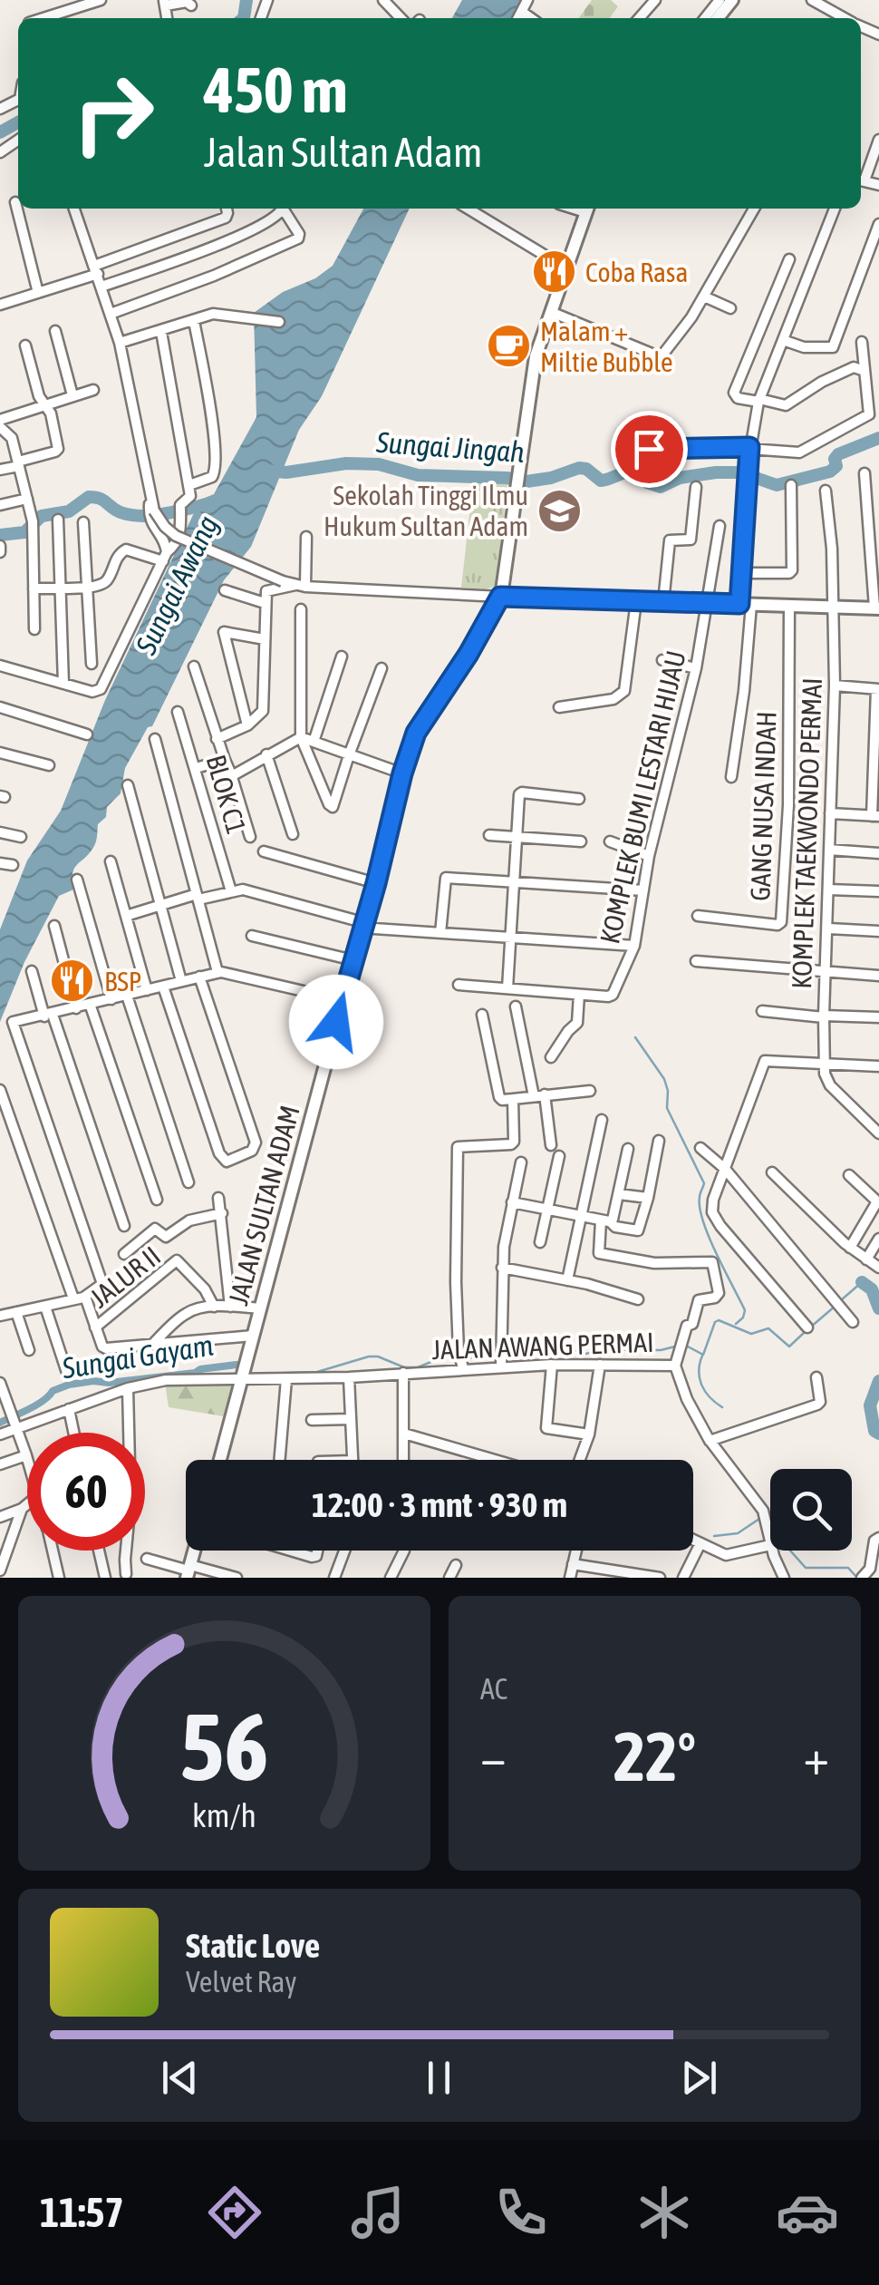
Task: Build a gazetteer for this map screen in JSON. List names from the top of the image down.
{
  "streets": {
    "main road": ["JALAN SULTAN ADAM"],
    "street": [
      "BLOK C1",
      "KOMPLEK BUMI LESTARI HIJAU",
      "GANG NUSA INDAH",
      "KOMPLEK TAEKWONDO PERMAI",
      "JALUR II",
      "JALAN AWANG PERMAI"
    ]
  },
  "crossings": [
    ["JALAN SULTAN ADAM", "JALAN AWANG PERMAI"]
  ],
  "water": ["Sungai Jingah", "Sungai Awang", "Sungai Gayam"],
  "places": {
    "restaurant": ["Coba Rasa", "BSP"],
    "cafe": ["Malam + Miltie Bubble"],
    "school or university": ["Sekolah Tinggi Ilmu Hukum Sultan Adam"]
  },
  "page": {
    "turn": ["450 m", "Jalan Sultan Adam"],
    "limit": "60",
    "trip": "12:00 · 3 mnt · 930 m",
    "tile": "AC",
    "heat": ["−", "22°", "+"],
    "song": ["Static Love", "Velvet Ray"],
    "tabs": "11:57",
    "gauge": ["56", "km/h"]
  }
}
